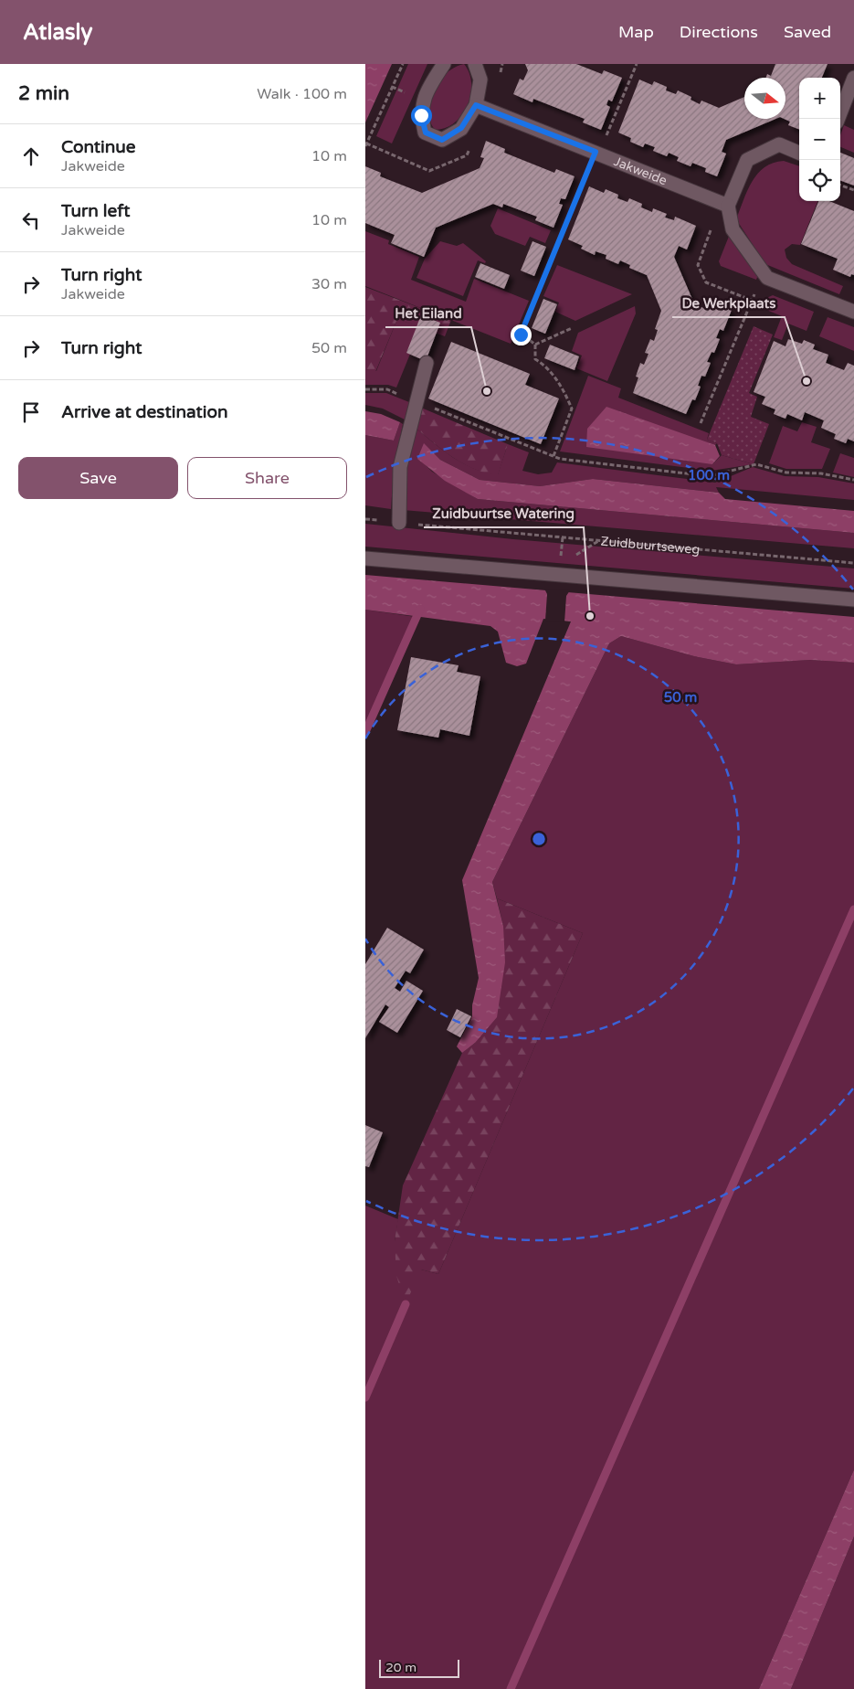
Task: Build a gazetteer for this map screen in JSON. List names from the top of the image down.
{
  "streets": {
    "street": ["Jakweide"],
    "path": ["Zuidbuurtseweg"]
  },
  "places": ["De Werkplaats", "Het Eiland", "Zuidbuurtse Watering"],
  "scale_bar": "20 m",
  "north": "right",
  "page": {
    "header": "Atlasly",
    "nav": ["Map", "Directions", "Saved"],
    "heading": ["2 min", "Walk · 100 m"],
    "map_buttons": ["+", "−"],
    "list": [
      ["Continue", "Jakweide", "10 m"],
      ["Turn left", "Jakweide", "10 m"],
      ["Turn right", "Jakweide", "30 m"],
      ["Turn right", "50 m"],
      "Arrive at destination"
    ],
    "buttons": ["Save", "Share"],
    "scale": "20 m"
  },
  "rings": ["100 m", "50 m"]
}
